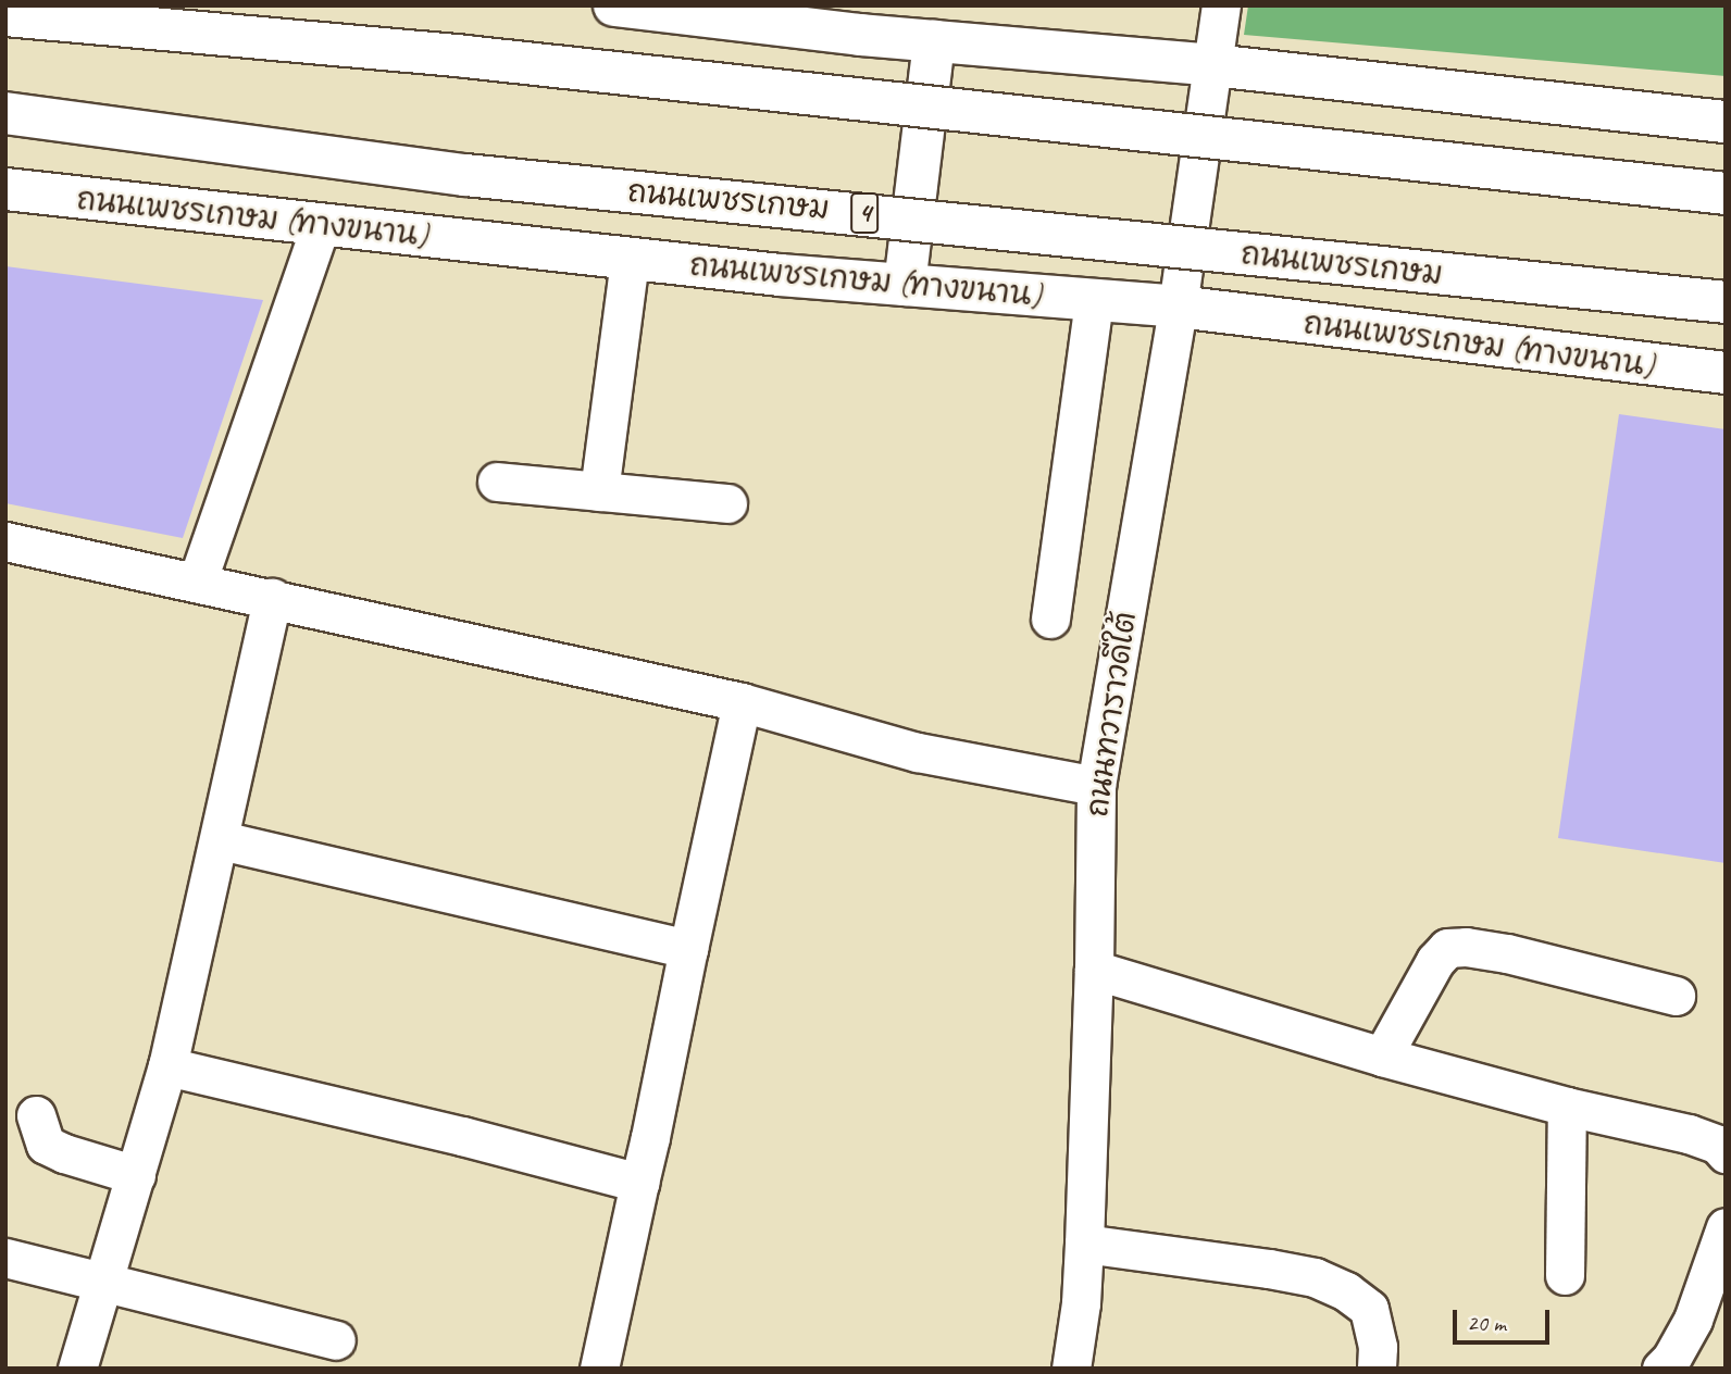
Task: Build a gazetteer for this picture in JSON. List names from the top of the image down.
{
  "streets": {
    "main road": ["ถนนเพชรเกษม", "4", "ถนนเพชรเกษม (ทางขนาน)"],
    "street": ["ถนนทวาราวดีใต้"]
  },
  "crossings": [
    ["ถนนเพชรเกษม (ทางขนาน)", "ถนนทวาราวดีใต้"]
  ],
  "scale_bar": "20 m"
}
